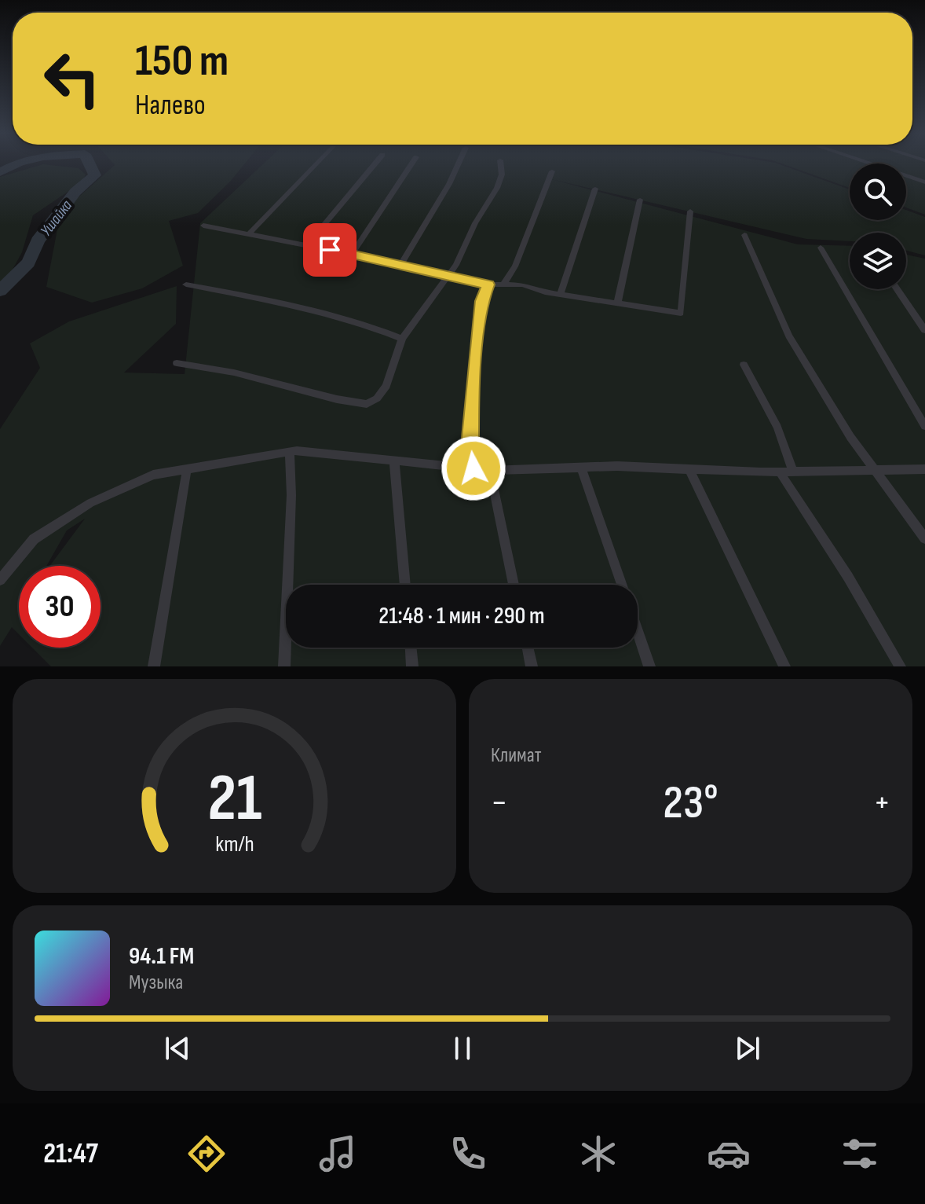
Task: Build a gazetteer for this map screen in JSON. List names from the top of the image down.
{
  "water": ["Ушайка"],
  "page": {
    "turn": ["150 m", "Налево"],
    "limit": "30",
    "trip": "21:48 · 1 мин · 290 m",
    "tile": "Климат",
    "heat": ["−", "23°", "+"],
    "song": ["94.1 FM", "Музыка"],
    "tabs": "21:47",
    "gauge": ["21", "km/h"]
  }
}
